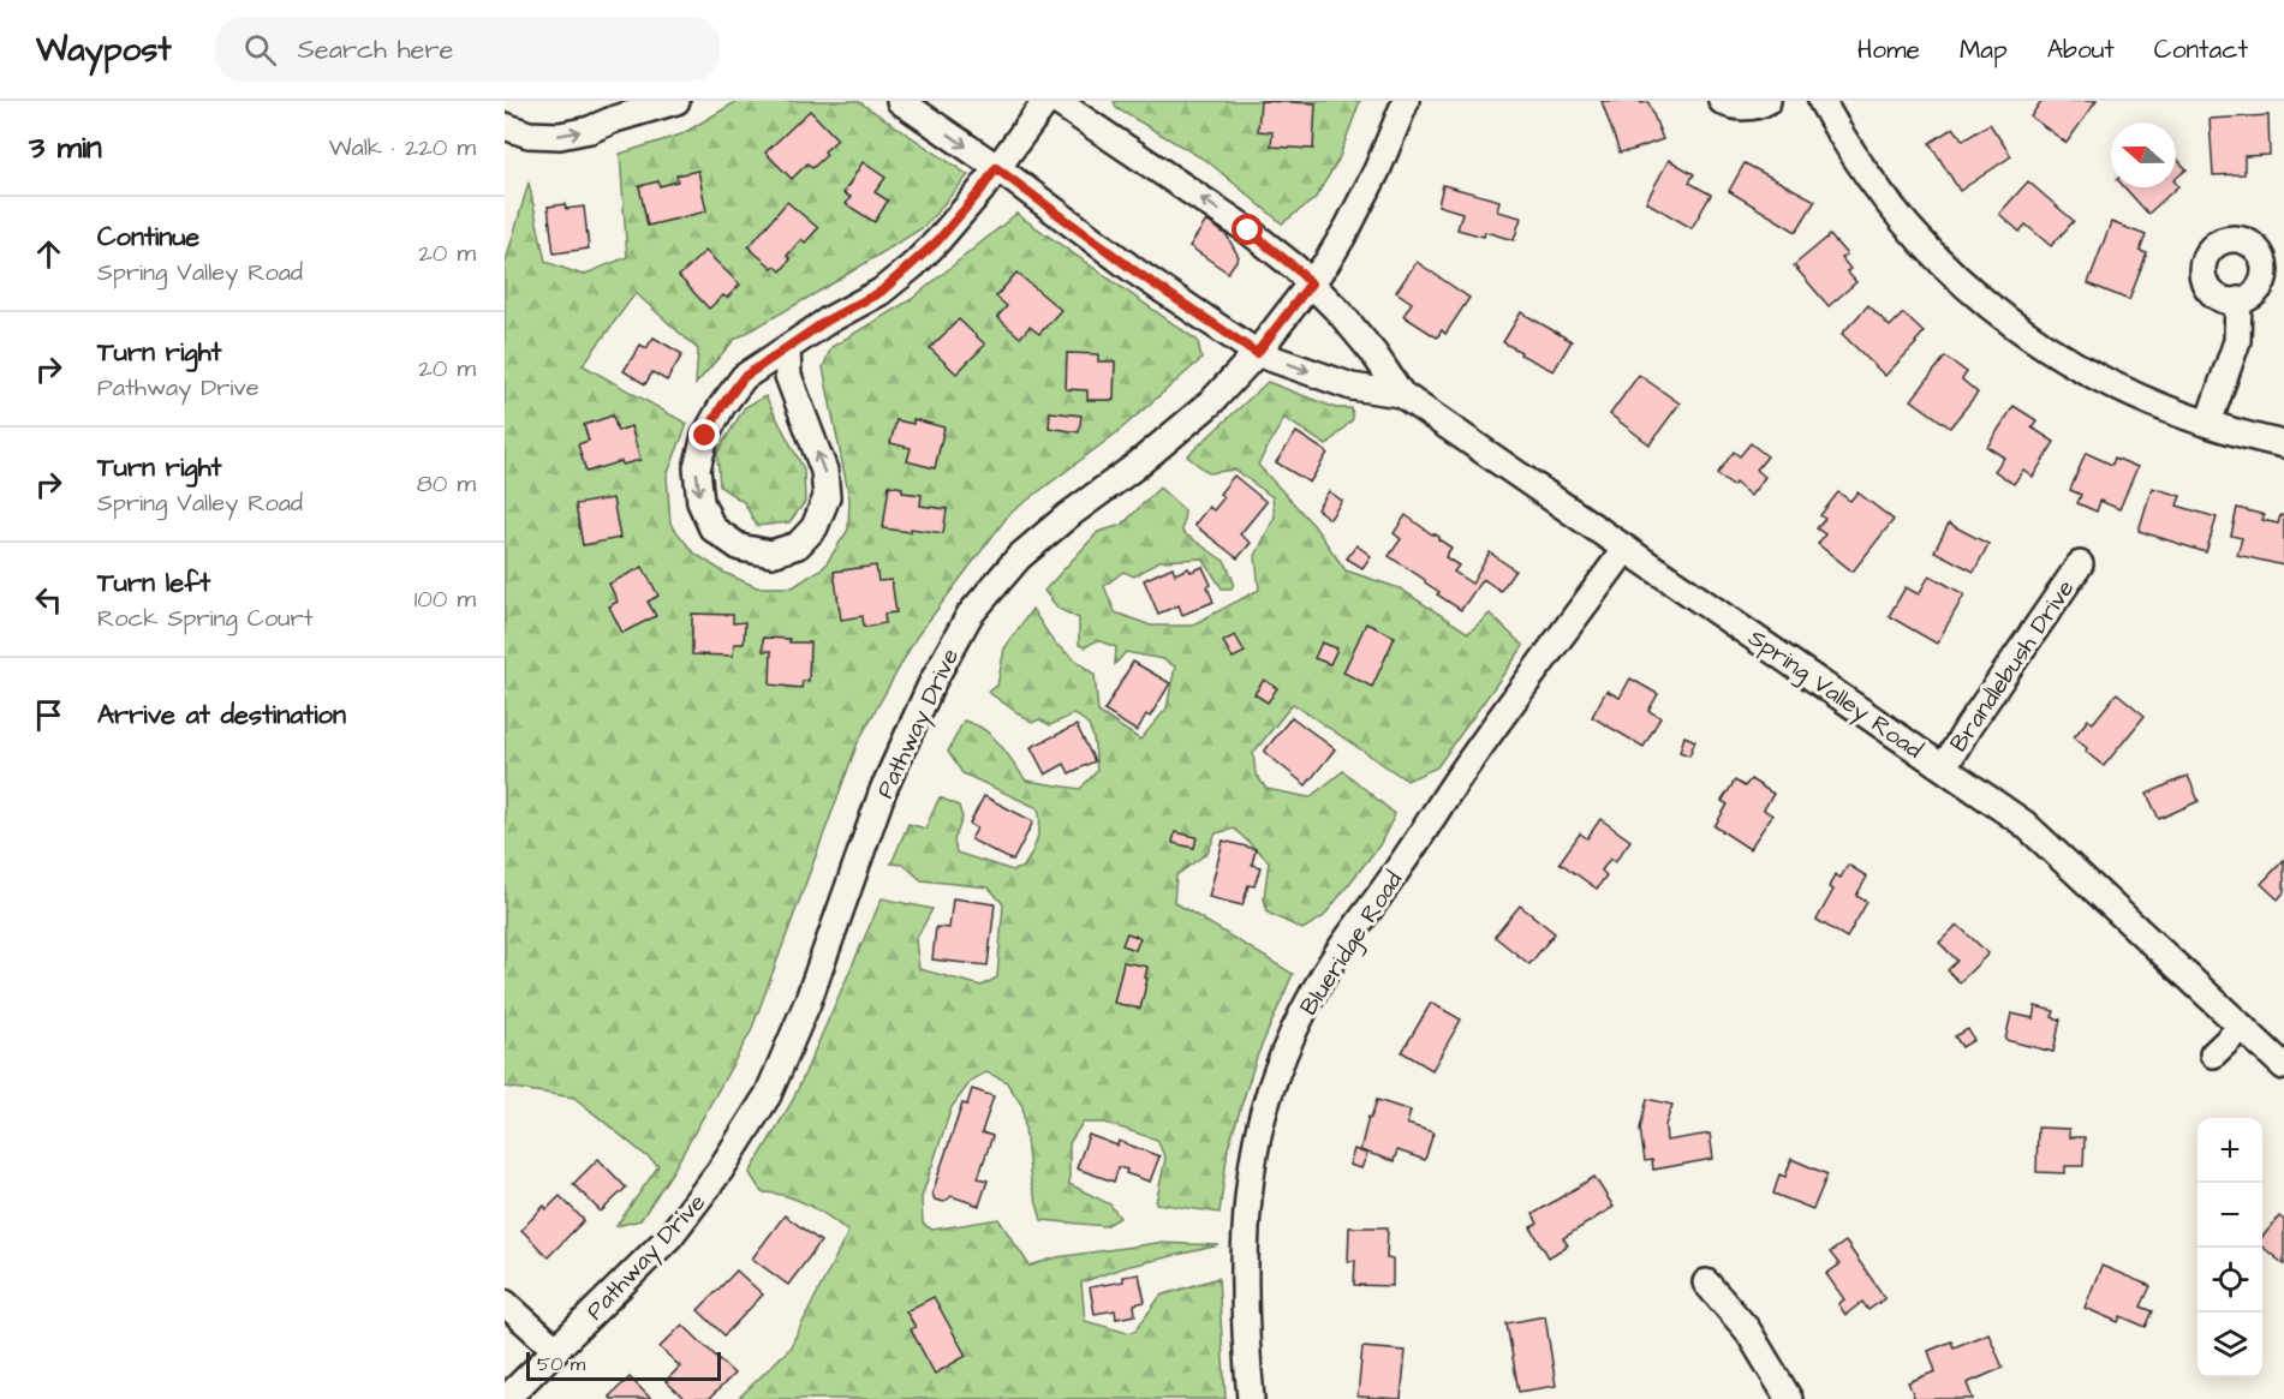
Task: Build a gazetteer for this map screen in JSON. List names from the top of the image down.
{
  "streets": {
    "street": [
      "Brandlebush Drive",
      "Spring Valley Road",
      "Pathway Drive",
      "Blueridge Road"
    ]
  },
  "crossings": [
    ["Brandlebush Drive", "Spring Valley Road"],
    ["Spring Valley Road", "Pathway Drive"],
    ["Spring Valley Road", "Blueridge Road"]
  ],
  "scale_bar": "50 m",
  "north": "left",
  "page": {
    "header": "Waypost",
    "search": "Search here",
    "nav": [
      "Home",
      "Map",
      "About",
      "Contact"
    ],
    "heading": ["3 min", "Walk · 220 m"],
    "list": [
      ["Continue", "Spring Valley Road", "20 m"],
      ["Turn right", "Pathway Drive", "20 m"],
      ["Turn right", "Spring Valley Road", "80 m"],
      ["Turn left", "Rock Spring Court", "100 m"],
      "Arrive at destination"
    ],
    "map_buttons": ["+", "−"],
    "scale": "50 m"
  }
}
